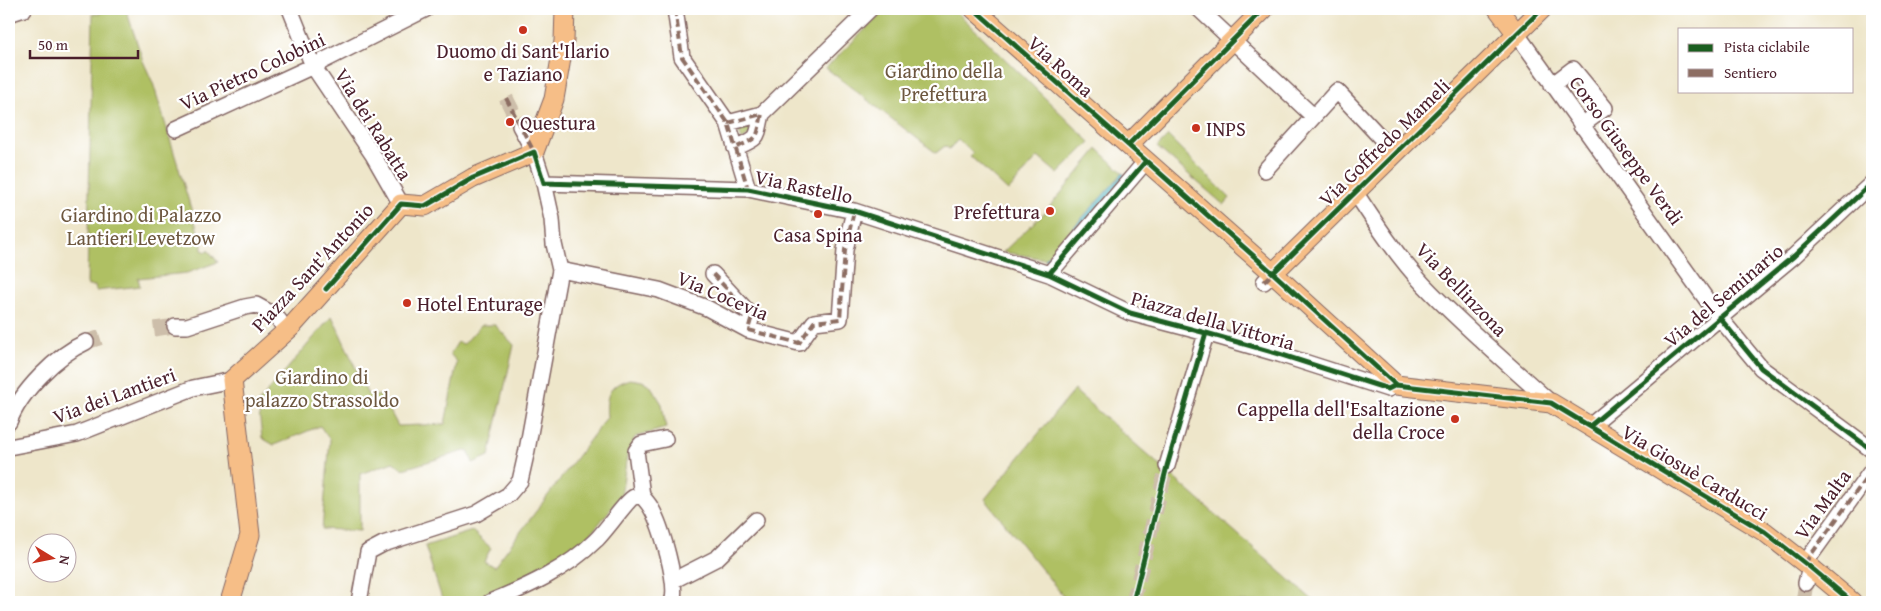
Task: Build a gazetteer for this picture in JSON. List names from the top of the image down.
{
  "streets": {
    "main road": [
      "Via Roma",
      "Via Goffredo Mameli",
      "Corso Giuseppe Verdi",
      "Piazza Sant'Antonio",
      "Piazza della Vittoria",
      "Via Giosuè Carducci"
    ],
    "street": [
      "Via Pietro Colobini",
      "Via dei Rabatta",
      "Via Rastello",
      "Via Bellinzona",
      "Via Cocevia",
      "Via del Seminario",
      "Via dei Lantieri",
      "Via Malta"
    ]
  },
  "crossings": [
    ["Via Roma", "Piazza della Vittoria"],
    ["Via Pietro Colobini", "Via dei Rabatta"],
    ["Via dei Rabatta", "Piazza Sant'Antonio"],
    ["Via Goffredo Mameli", "Corso Giuseppe Verdi"],
    ["Via Goffredo Mameli", "Via Bellinzona"],
    ["Via Goffredo Mameli", "Piazza della Vittoria"],
    ["Corso Giuseppe Verdi", "Via del Seminario"],
    ["Via Rastello", "Via Cocevia"],
    ["Via Rastello", "Piazza della Vittoria"],
    ["Piazza Sant'Antonio", "Via dei Lantieri"],
    ["Via Bellinzona", "Via Giosuè Carducci"],
    ["Via del Seminario", "Via Giosuè Carducci"],
    ["Via Giosuè Carducci", "Via Malta"]
  ],
  "parks": ["Giardino della Prefettura", "Giardino di Palazzo Lantieri Levetzow", "Giardino di palazzo Strassoldo"],
  "places": [
    "Duomo di Sant'Ilario e Taziano",
    "Questura",
    "INPS",
    "Prefettura",
    "Casa Spina",
    "Hotel Enturage",
    "Cappella dell'Esaltazione della Croce"
  ],
  "legend": ["Pista ciclabile", "Sentiero"],
  "scale_bar": "50 m",
  "north": "right"
}
